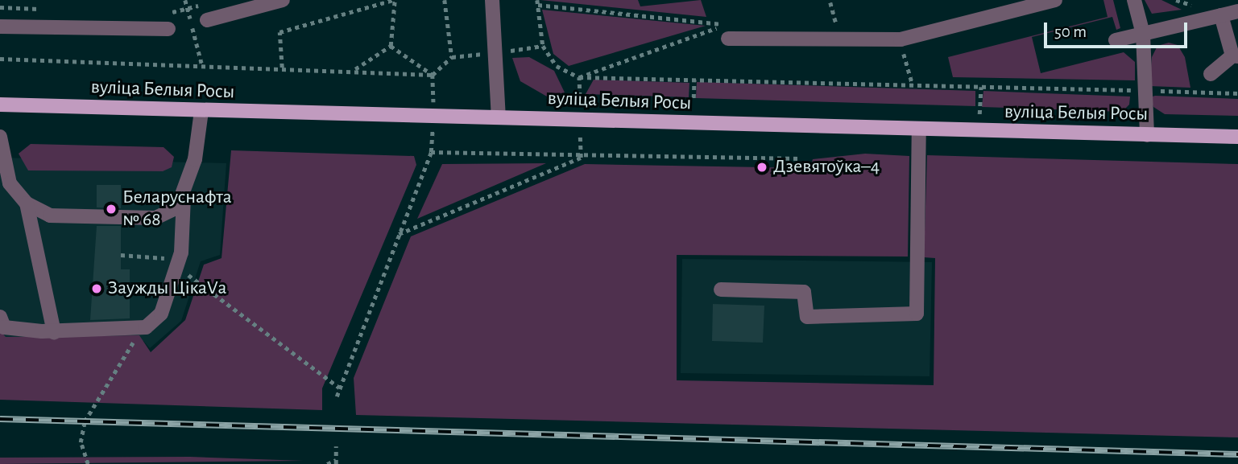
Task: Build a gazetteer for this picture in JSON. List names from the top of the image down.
{
  "streets": {
    "main road": ["вуліца Белыя Росы"]
  },
  "places": ["Дзевятоўка–4", "Беларуснафта № 68", "Заужды ЦікаVа"],
  "scale_bar": "50 m"
}
